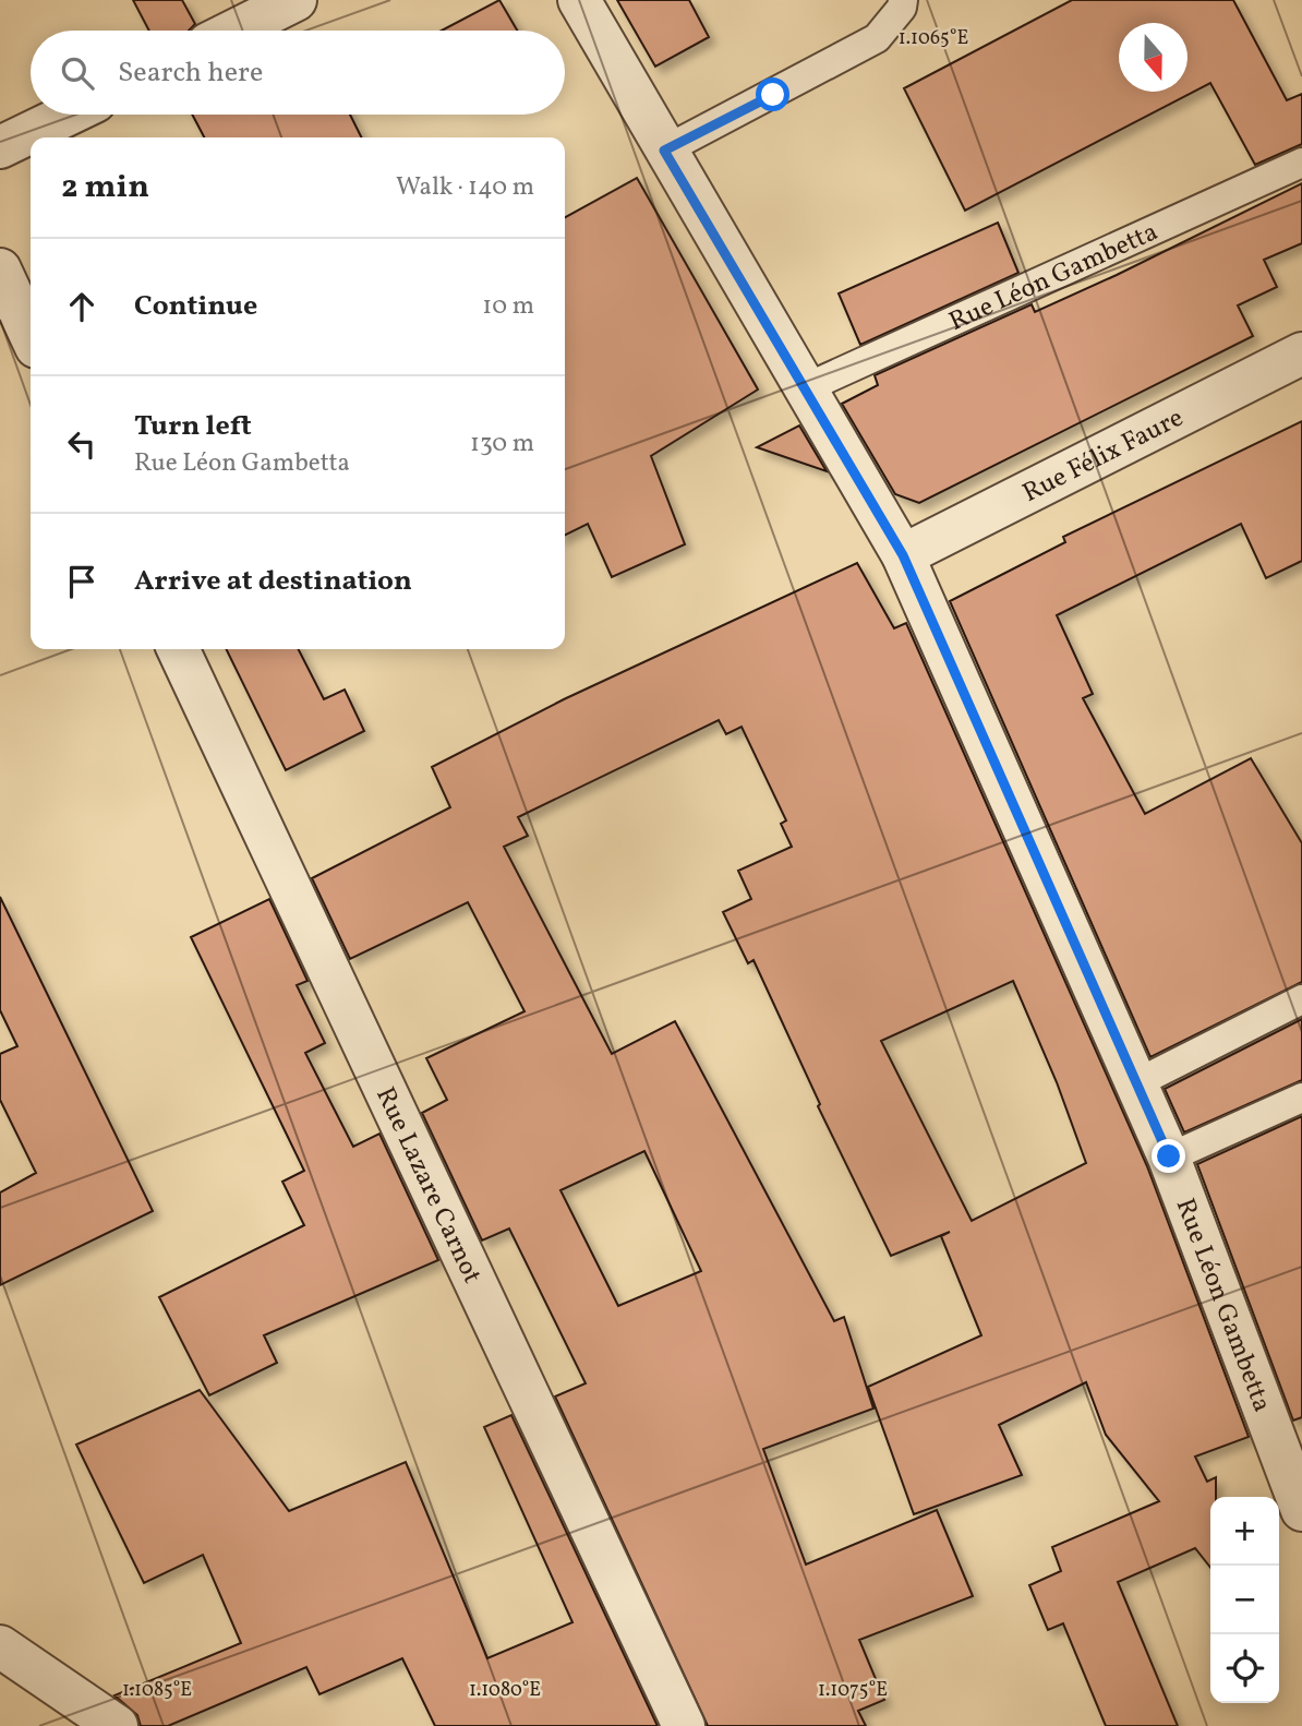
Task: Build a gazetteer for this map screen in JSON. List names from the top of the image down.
{
  "streets": {
    "street": ["Rue Léon Gambetta", "Rue Félix Faure", "Rue Lazare Carnot"]
  },
  "crossings": [
    ["Rue Léon Gambetta", "Rue Félix Faure"]
  ],
  "north": "bottom",
  "page": {
    "search": "Search here",
    "heading": ["2 min", "Walk · 140 m"],
    "list": [
      ["Continue", "10 m"],
      ["Turn left", "Rue Léon Gambetta", "130 m"],
      "Arrive at destination"
    ],
    "map_buttons": ["+", "−"]
  },
  "coordinates": [
    "1.1065°E",
    "1.1085°E",
    "1.1080°E",
    "1.1075°E"
  ]
}
